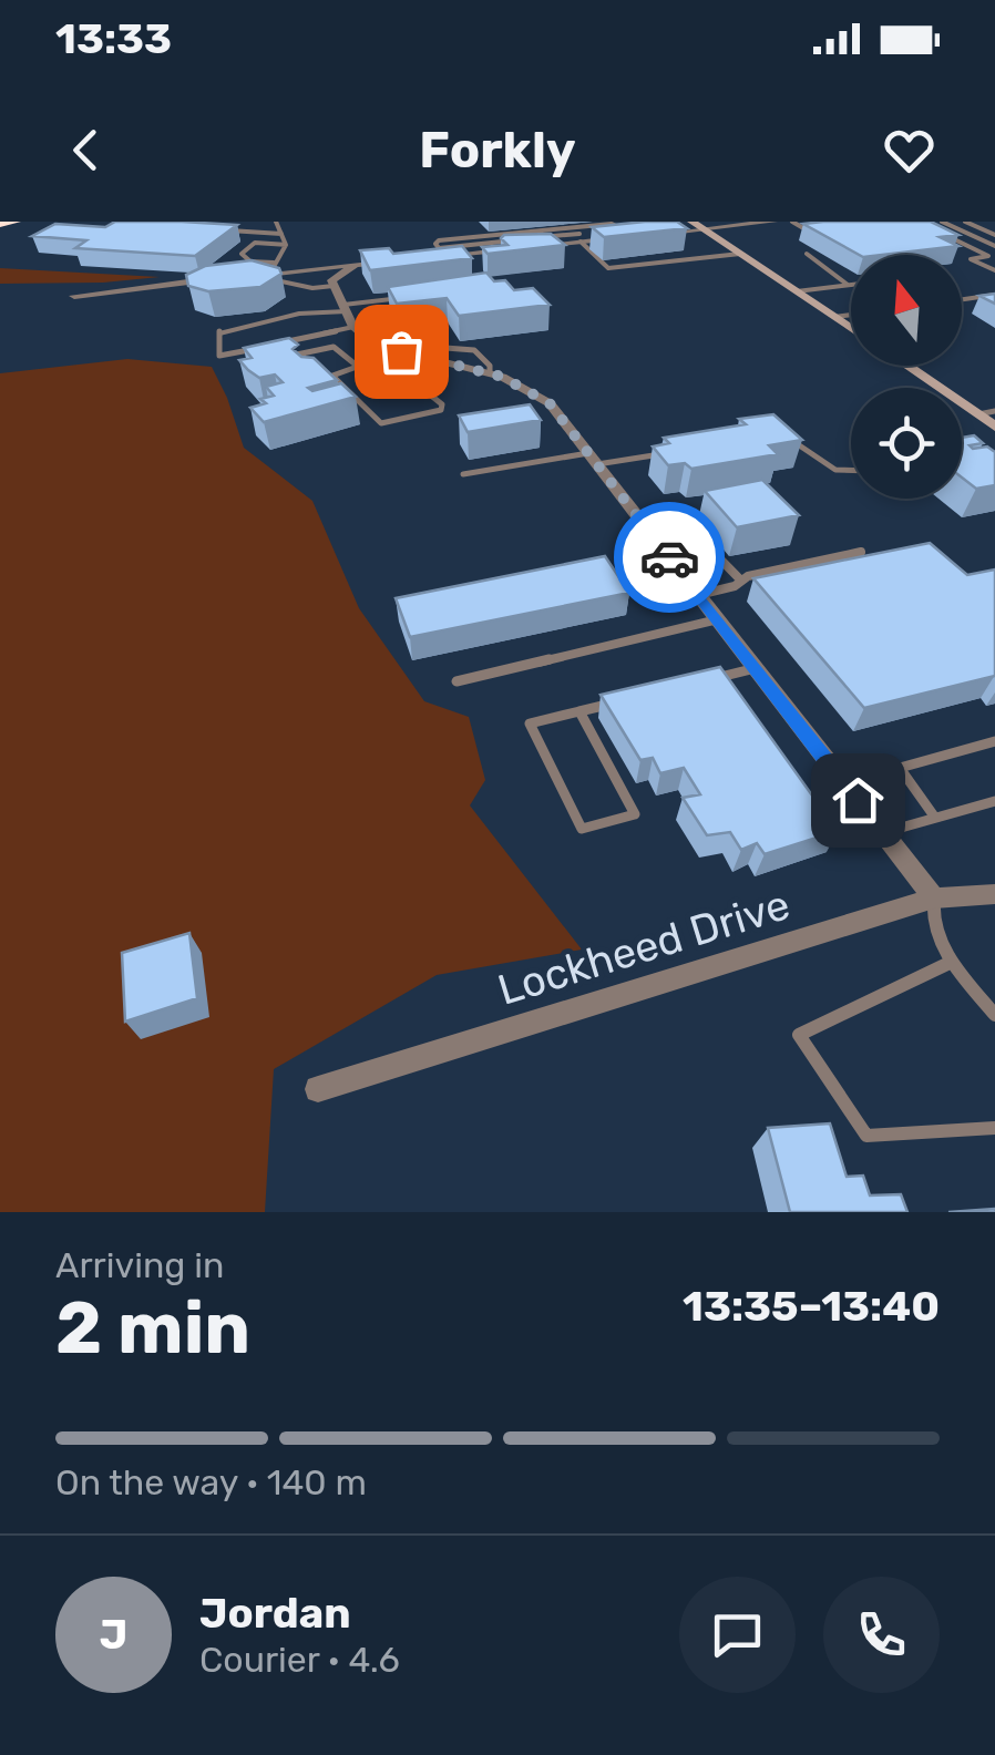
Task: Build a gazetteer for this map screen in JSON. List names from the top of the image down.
{
  "streets": {
    "street": ["Lockheed Drive"]
  },
  "north": "top",
  "page": {
    "status": "13:33",
    "header": "Forkly",
    "heading": ["2 min", "Arriving in", "13:35–13:40"],
    "panel": ["Jordan", "Courier · 4.6"],
    "bar": "On the way · 140 m",
    "round": "J"
  }
}
